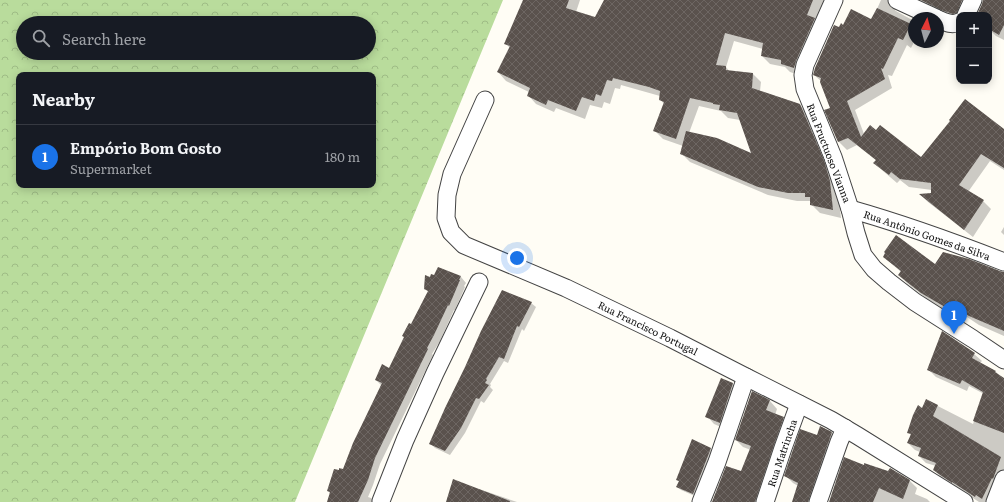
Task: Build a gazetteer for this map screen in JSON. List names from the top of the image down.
{
  "streets": {
    "street": [
      "Rua Fructuoso Vianna",
      "Rua Antônio Gomes da Silva",
      "Rua Francisco Portugal",
      "Rua Matrincha"
    ]
  },
  "crossings": [
    ["Rua Fructuoso Vianna", "Rua Antônio Gomes da Silva"],
    ["Rua Francisco Portugal", "Rua Matrincha"]
  ],
  "north": "top",
  "page": {
    "map_buttons": ["+", "−"],
    "search": "Search here",
    "heading": "Nearby",
    "list": [
      {
        "mark": "1",
        "name": "Empório Bom Gosto",
        "note": "Supermarket",
        "value": "180 m"
      }
    ],
    "pins": "1"
  }
}
